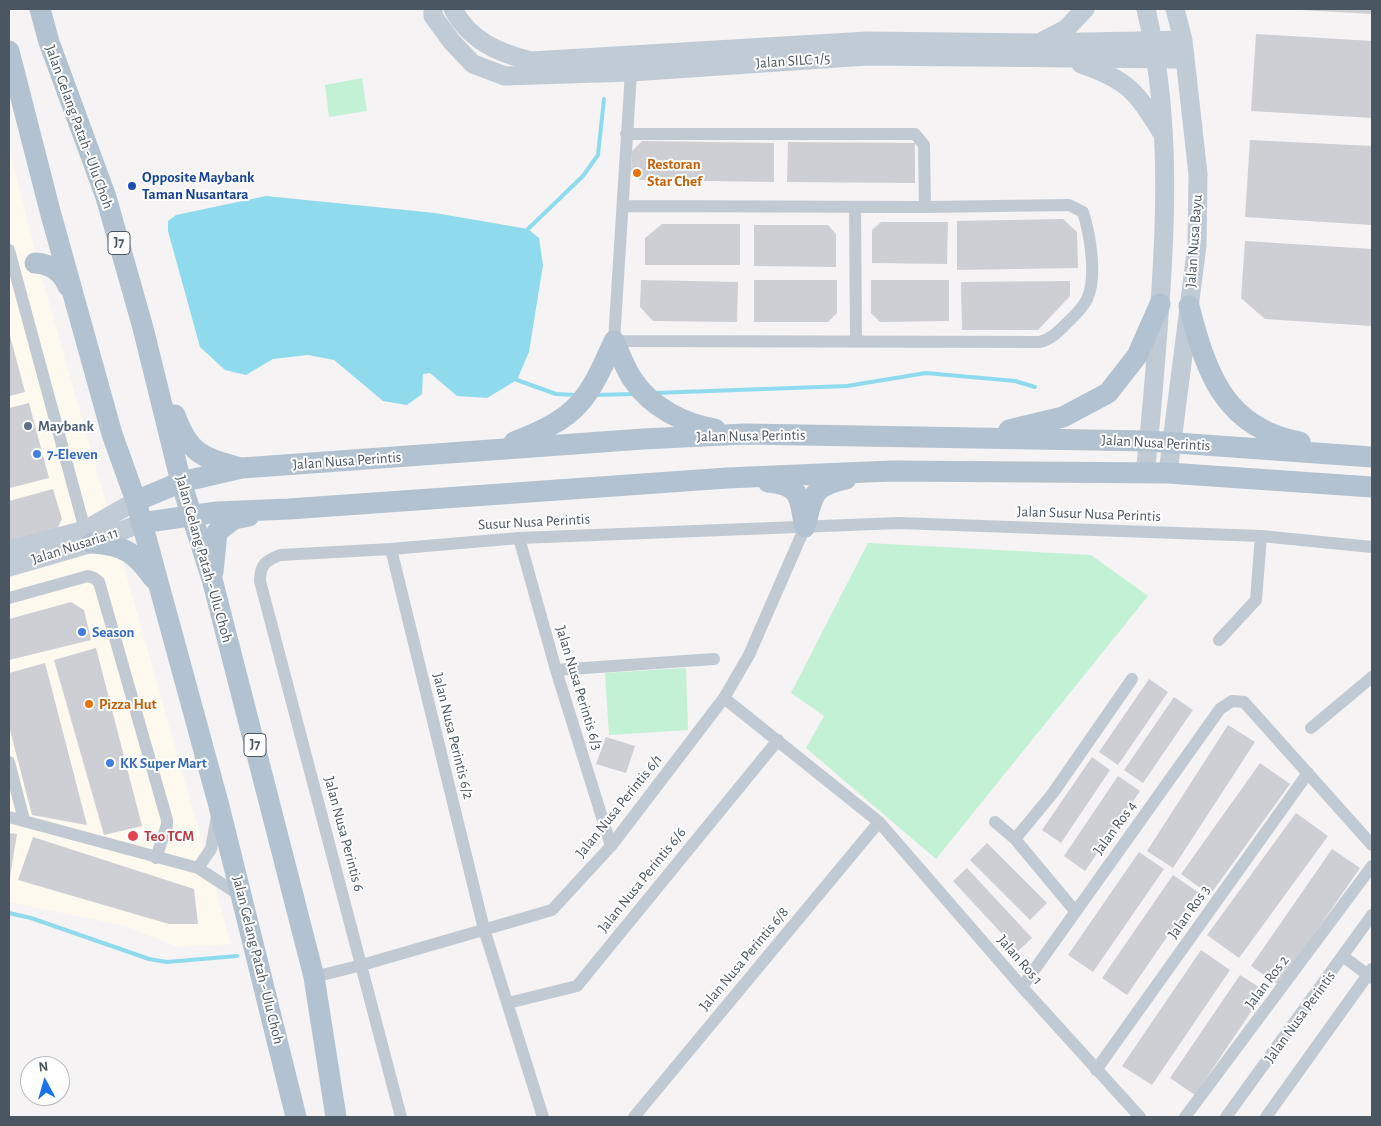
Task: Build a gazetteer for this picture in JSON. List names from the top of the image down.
{
  "streets": {
    "main road": ["Jalan Gelang Patah - Ulu Choh", "J7", "Jalan Nusa Perintis"],
    "street": [
      "Jalan SILC 1/5",
      "Jalan Nusa Bayu",
      "Jalan Susur Nusa Perintis",
      "Susur Nusa Perintis",
      "Jalan Nusaria 11",
      "Jalan Nusa Perintis 6/3",
      "Jalan Nusa Perintis 6/2",
      "Jalan Nusa Perintis 6/1",
      "Jalan Ros 4",
      "Jalan Nusa Perintis 6",
      "Jalan Nusa Perintis 6/6",
      "Jalan Ros 3",
      "Jalan Nusa Perintis 6/8",
      "Jalan Ros 1",
      "Jalan Ros 2"
    ]
  },
  "crossings": [
    ["Jalan SILC 1/5", "Jalan Nusa Bayu"],
    ["Jalan Gelang Patah - Ulu Choh", "Jalan Nusa Perintis"],
    ["Jalan Gelang Patah - Ulu Choh", "Jalan Nusaria 11"],
    ["Jalan Gelang Patah - Ulu Choh", "Jalan Nusa Perintis 6/1"],
    ["Jalan Nusa Bayu", "Jalan Nusa Perintis"],
    ["Jalan Nusa Perintis", "Jalan Nusaria 11"],
    ["Jalan Susur Nusa Perintis", "Susur Nusa Perintis"],
    ["Jalan Susur Nusa Perintis", "Jalan Nusa Perintis 6/1"],
    ["Susur Nusa Perintis", "Jalan Nusa Perintis 6/3"],
    ["Susur Nusa Perintis", "Jalan Nusa Perintis 6/2"],
    ["Susur Nusa Perintis", "Jalan Nusa Perintis 6/1"],
    ["Susur Nusa Perintis", "Jalan Nusa Perintis 6"],
    ["Jalan Nusa Perintis 6/3", "Jalan Nusa Perintis 6/1"],
    ["Jalan Nusa Perintis 6/2", "Jalan Nusa Perintis 6/1"],
    ["Jalan Nusa Perintis 6/2", "Jalan Nusa Perintis 6/6"],
    ["Jalan Nusa Perintis 6/1", "Jalan Nusa Perintis 6"],
    ["Jalan Nusa Perintis 6/1", "Jalan Ros 1"],
    ["Jalan Ros 4", "Jalan Ros 3"],
    ["Jalan Ros 4", "Jalan Ros 1"],
    ["Jalan Nusa Perintis 6/6", "Jalan Ros 1"],
    ["Jalan Ros 3", "Jalan Ros 1"],
    ["Jalan Nusa Perintis 6/8", "Jalan Ros 1"]
  ],
  "places": [
    "Restoran Star Chef",
    "Opposite Maybank Taman Nusantara",
    "Maybank",
    "7-Eleven",
    "Season",
    "Pizza Hut",
    "KK Super Mart",
    "Teo TCM"
  ],
  "north": "top"
}
